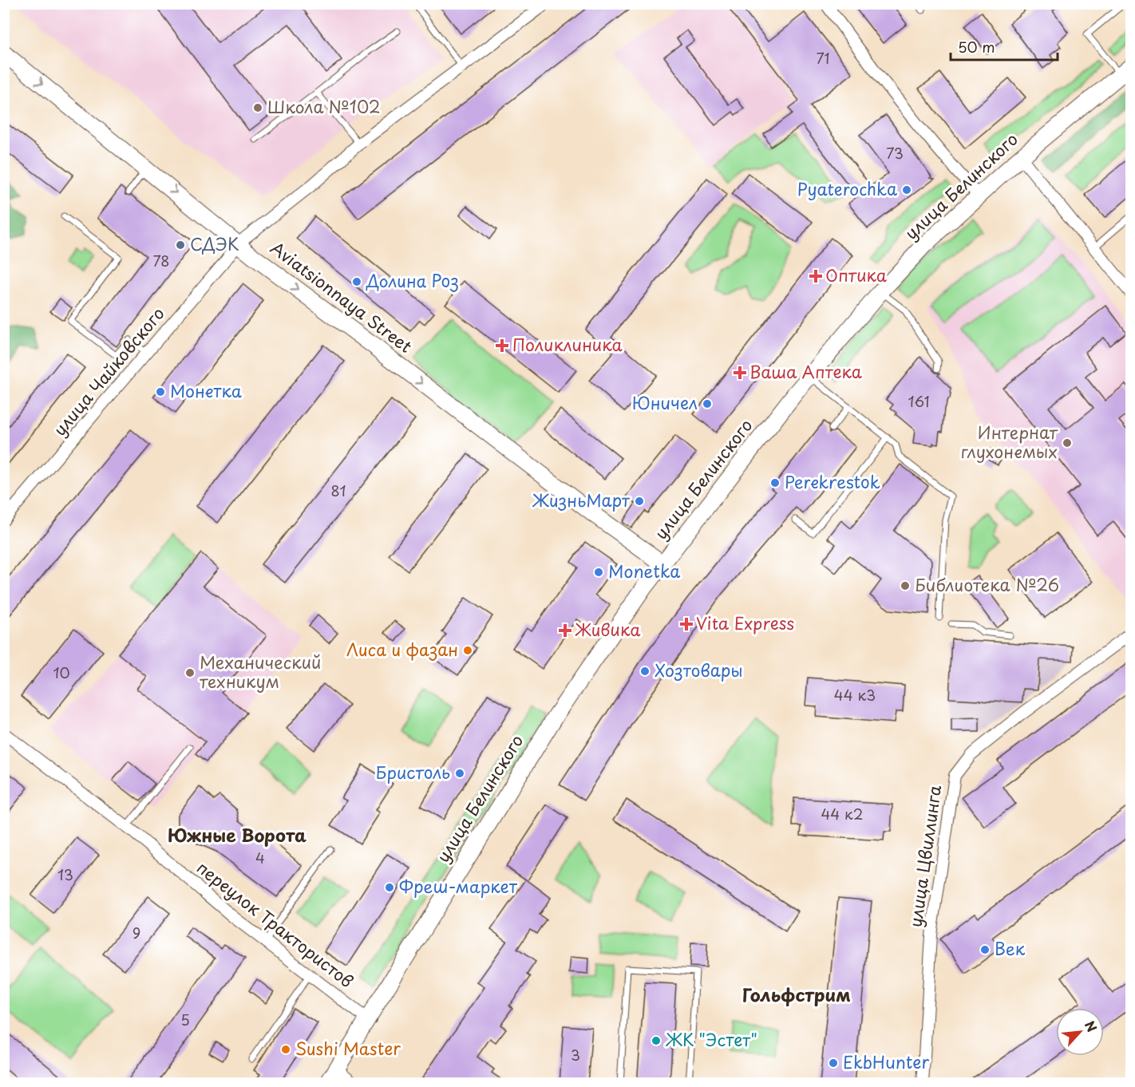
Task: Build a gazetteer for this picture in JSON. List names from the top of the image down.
{
  "streets": {
    "main road": ["улица Белинского", "Aviatsionnaya Street"],
    "street": ["улица Чайковского", "улица Цвиллинга", "переулок Трактористов"]
  },
  "crossings": [
    ["улица Белинского", "Aviatsionnaya Street"],
    ["улица Белинского", "переулок Трактористов"],
    ["Aviatsionnaya Street", "улица Чайковского"]
  ],
  "one_way": ["Aviatsionnaya Street"],
  "districts": ["Южные Ворота", "Гольфстрим"],
  "places": {
    "other": [
      "Школа №102",
      "Pyaterochka",
      "СДЭК",
      "Долина Роз",
      "Монетка",
      "Юничел",
      "Интернат глухонемых",
      "Perekrestok",
      "ЖизньМарт",
      "Monetka",
      "Библиотека №26",
      "Лиса и фазан",
      "Хозтовары",
      "Механический техникум",
      "Бристоль",
      "Фреш-маркет",
      "Век",
      "ЖК \"Эстет\"",
      "Sushi Master",
      "EkbHunter"
    ],
    "health": [
      "Оптика",
      "Поликлиника",
      "Ваша Аптека",
      "Vita Express",
      "Живика"
    ]
  },
  "house_numbers": [
    "71",
    "73",
    "78",
    "161",
    "81",
    "10",
    "44 к3",
    "44 к2",
    "4",
    "13",
    "9",
    "5",
    "3"
  ],
  "scale_bar": "50 m",
  "north": "top right"
}
